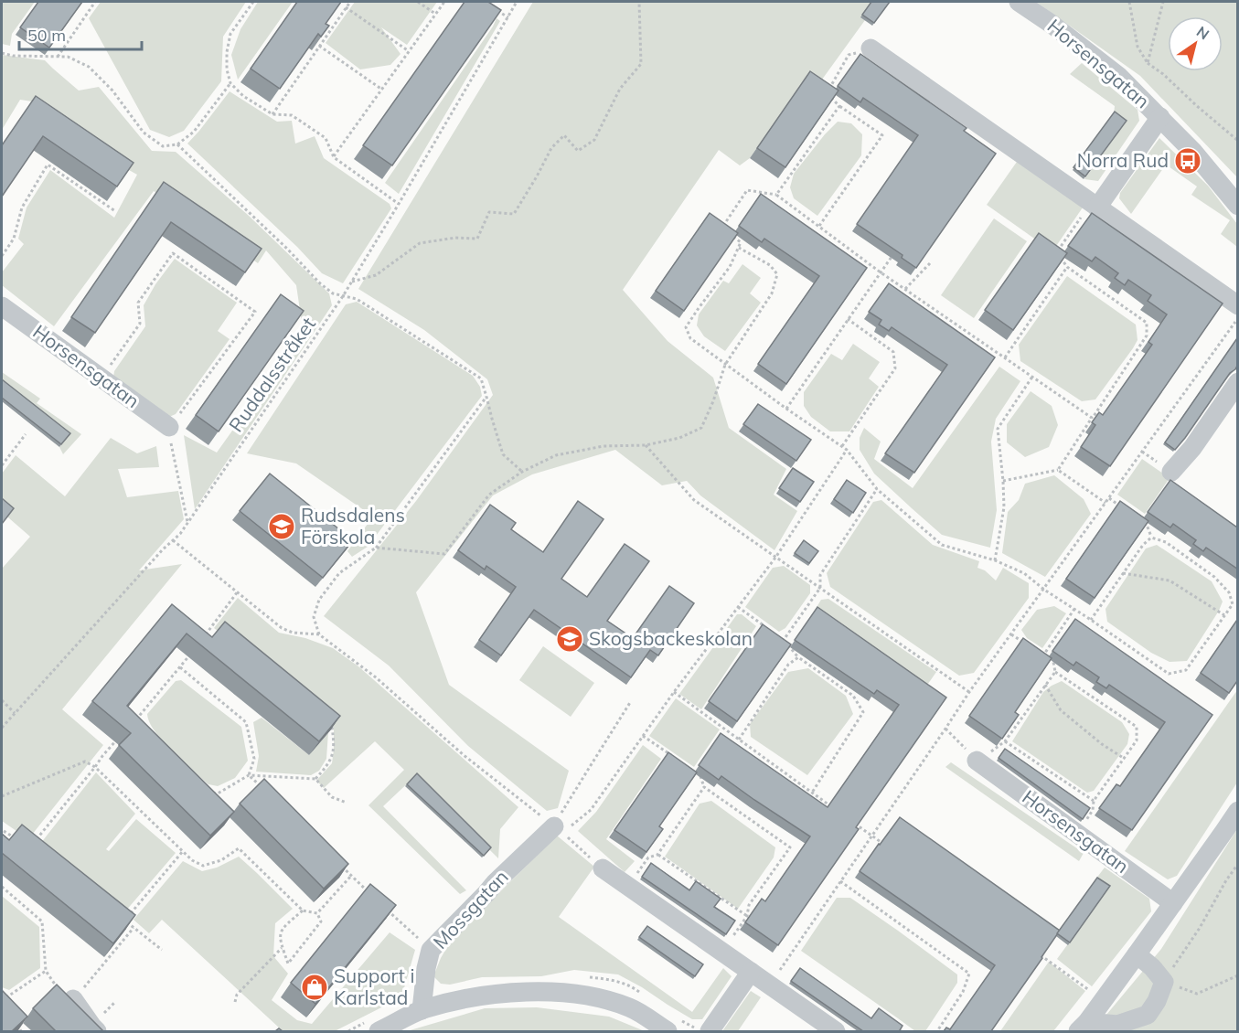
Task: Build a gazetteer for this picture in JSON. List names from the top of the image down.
{
  "streets": {
    "street": ["Horsensgatan", "Mossgatan"],
    "path": ["Ruddalsstråket"]
  },
  "places": {
    "bus stop": ["Norra Rud"],
    "school or university": ["Rudsdalens Förskola", "Skogsbackeskolan"],
    "shop": ["Support i Karlstad"]
  },
  "scale_bar": "50 m",
  "north": "top right"
}
